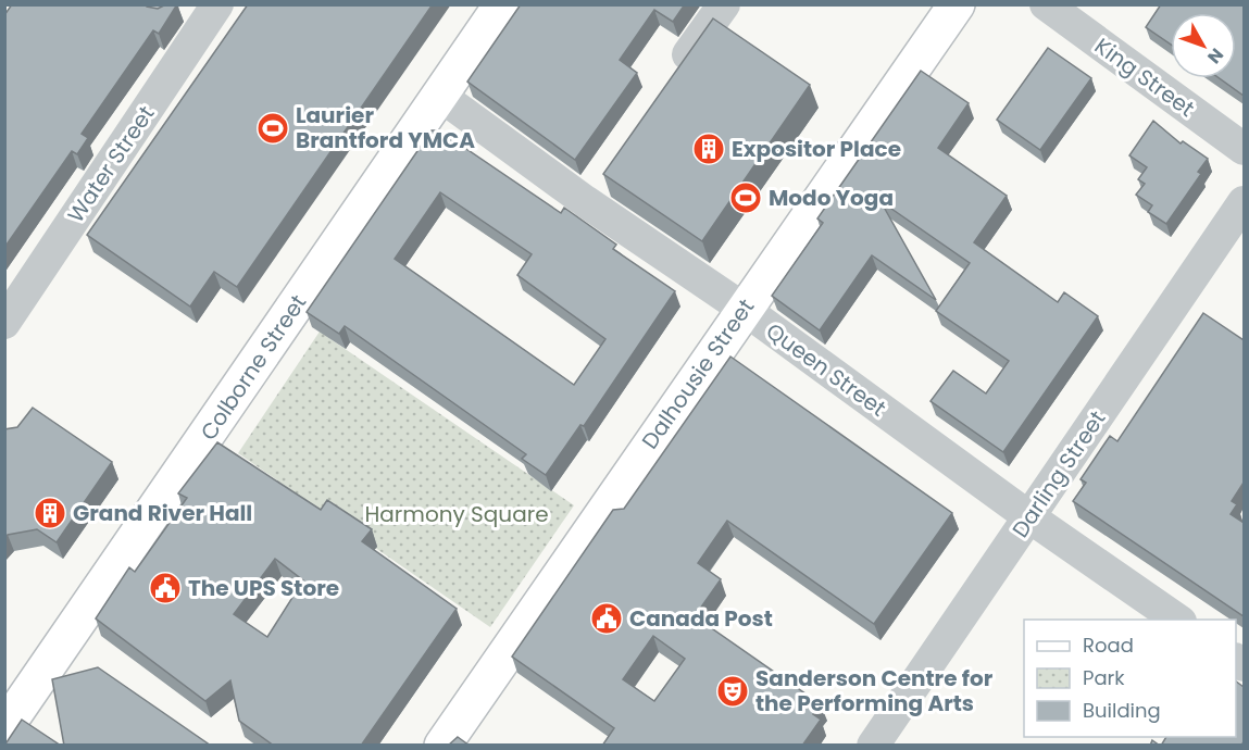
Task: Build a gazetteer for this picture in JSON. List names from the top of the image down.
{
  "streets": {
    "main road": ["Colborne Street", "Dalhousie Street"],
    "street": [
      "King Street",
      "Water Street",
      "Queen Street",
      "Darling Street"
    ]
  },
  "crossings": [
    ["Colborne Street", "Queen Street"],
    ["Queen Street", "Dalhousie Street"],
    ["Queen Street", "Darling Street"]
  ],
  "parks": ["Harmony Square"],
  "places": {
    "sports": ["Laurier Brantford YMCA", "Modo Yoga"],
    "building": ["Expositor Place", "Grand River Hall"],
    "public building": ["The UPS Store", "Canada Post"],
    "theatre": ["Sanderson Centre for the Performing Arts"]
  },
  "legend": ["Road", "Park", "Building"],
  "north": "bottom right"
}
